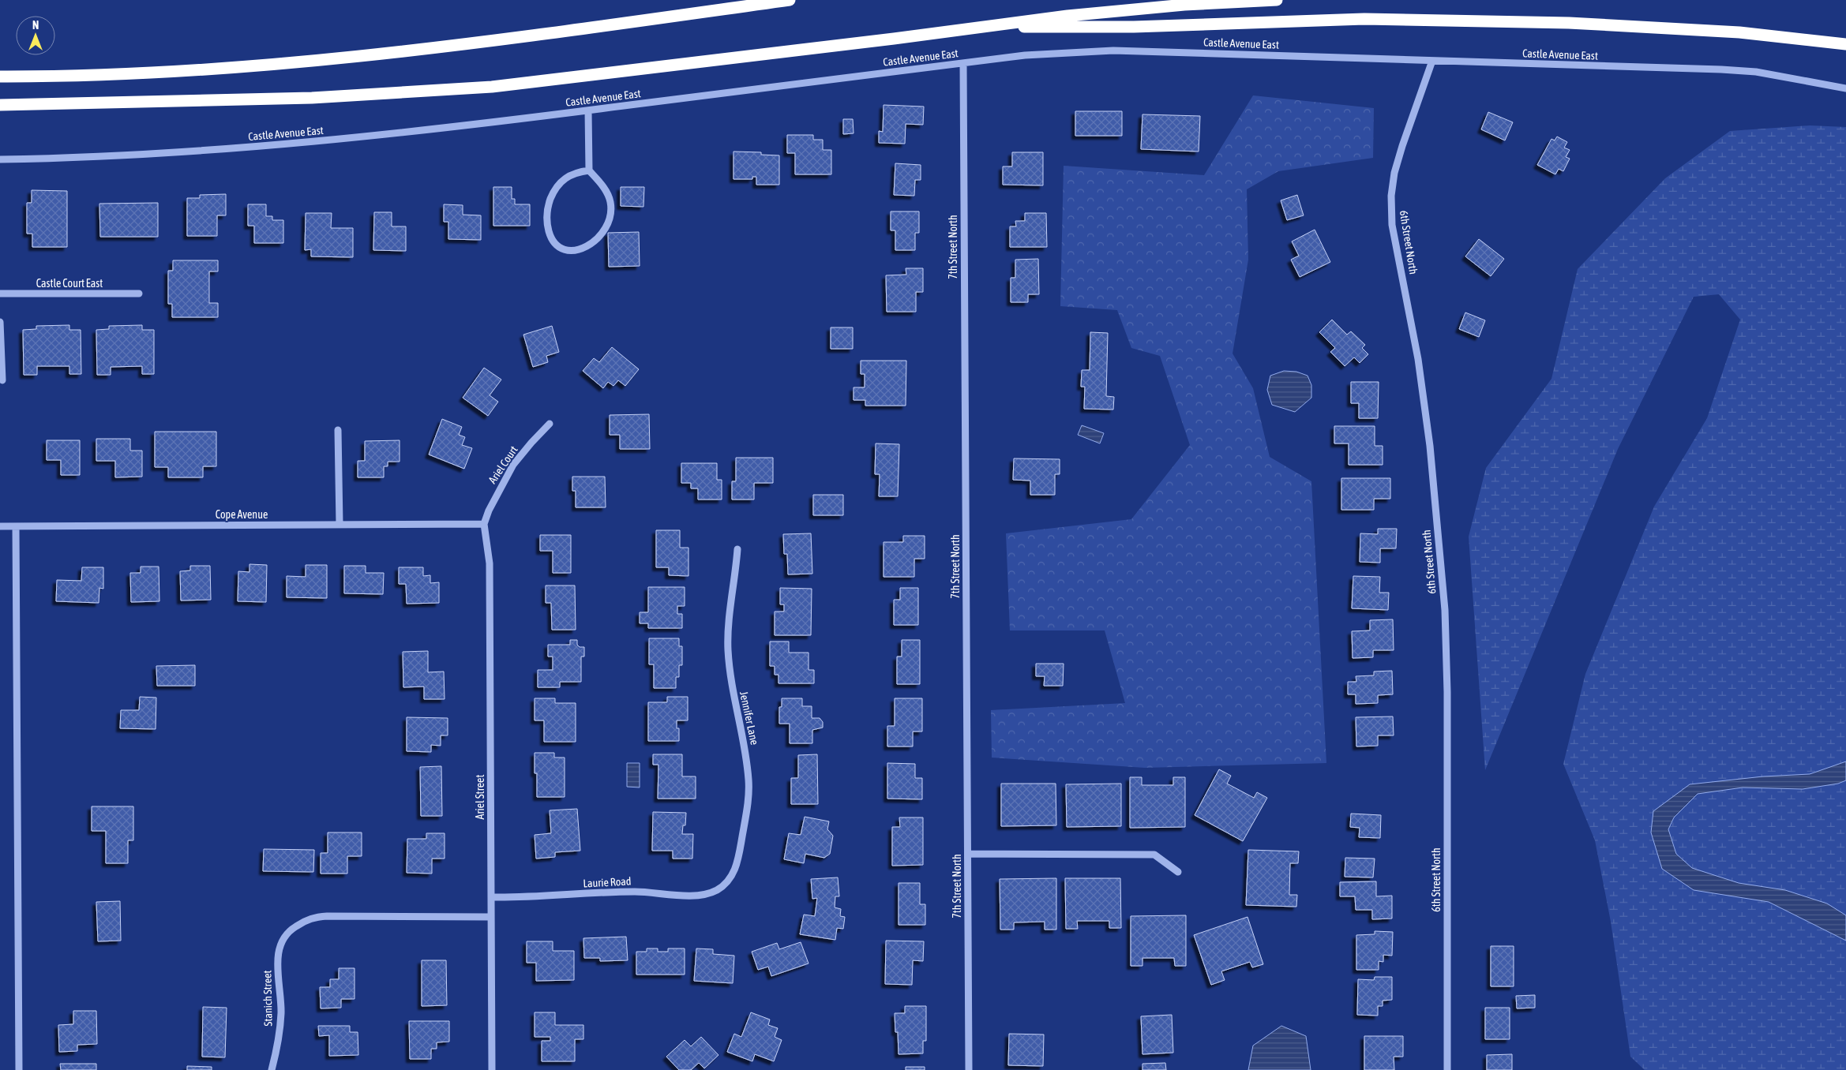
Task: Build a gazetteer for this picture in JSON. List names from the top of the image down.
{
  "streets": {
    "street": [
      "Castle Avenue East",
      "6th Street North",
      "7th Street North",
      "Castle Court East",
      "Ariel Court",
      "Cope Avenue",
      "Jennifer Lane",
      "Ariel Street",
      "Laurie Road",
      "Stanich Street"
    ]
  },
  "crossings": [
    ["Castle Avenue East", "6th Street North"],
    ["Castle Avenue East", "7th Street North"],
    ["Ariel Court", "Cope Avenue"],
    ["Ariel Court", "Ariel Street"],
    ["Cope Avenue", "Ariel Street"],
    ["Jennifer Lane", "Laurie Road"],
    ["Ariel Street", "Laurie Road"],
    ["Ariel Street", "Stanich Street"]
  ],
  "north": "top"
}
